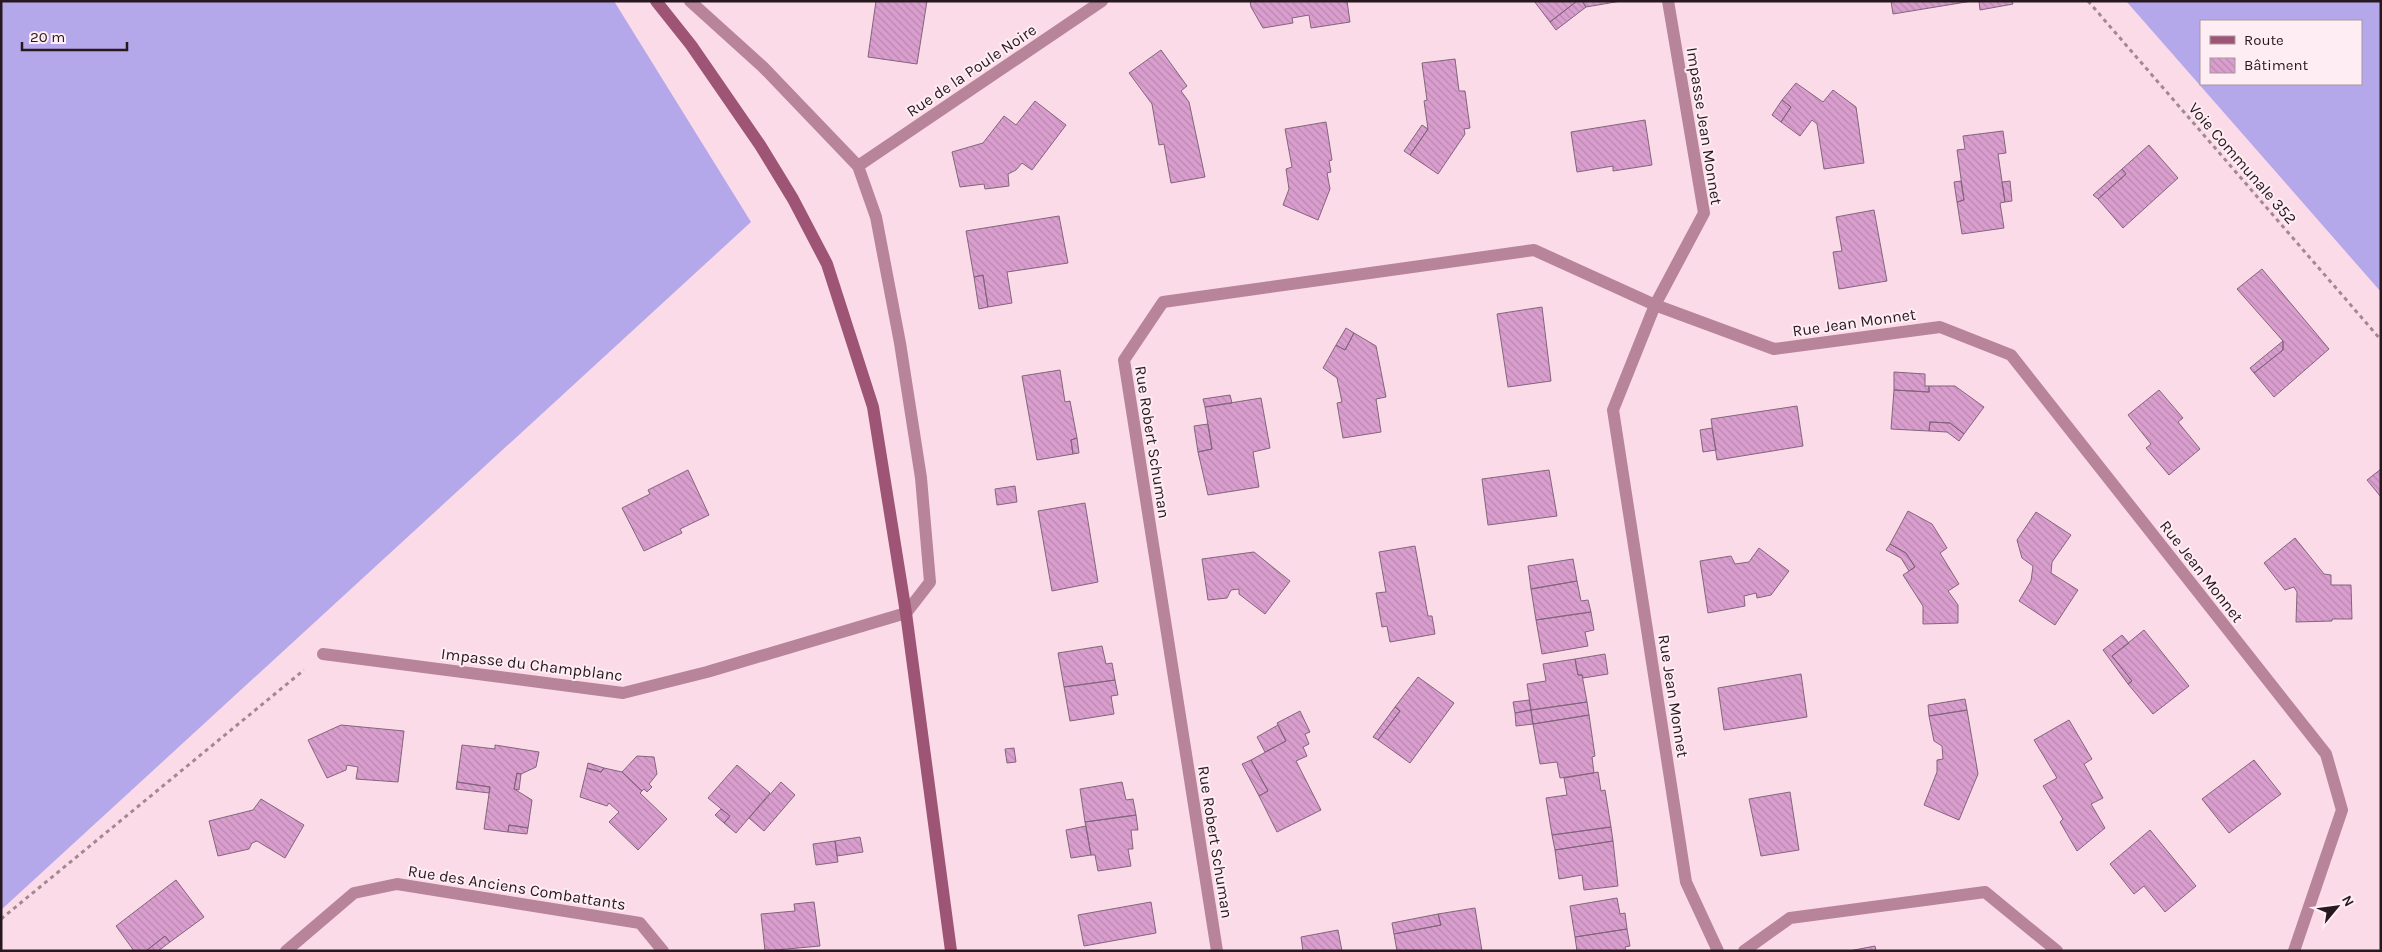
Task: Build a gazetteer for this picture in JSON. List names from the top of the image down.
{
  "streets": {
    "street": [
      "Rue de la Poule Noire",
      "Impasse Jean Monnet",
      "Rue Jean Monnet",
      "Rue Robert Schuman",
      "Impasse du Champblanc",
      "Rue des Anciens Combattants"
    ],
    "path": ["Voie Communale 352"]
  },
  "crossings": [
    ["Impasse Jean Monnet", "Rue Jean Monnet"],
    ["Impasse Jean Monnet", "Rue Robert Schuman"],
    ["Rue Jean Monnet", "Rue Robert Schuman"]
  ],
  "legend": ["Route", "Bâtiment"],
  "scale_bar": "20 m",
  "north": "top right"
}
